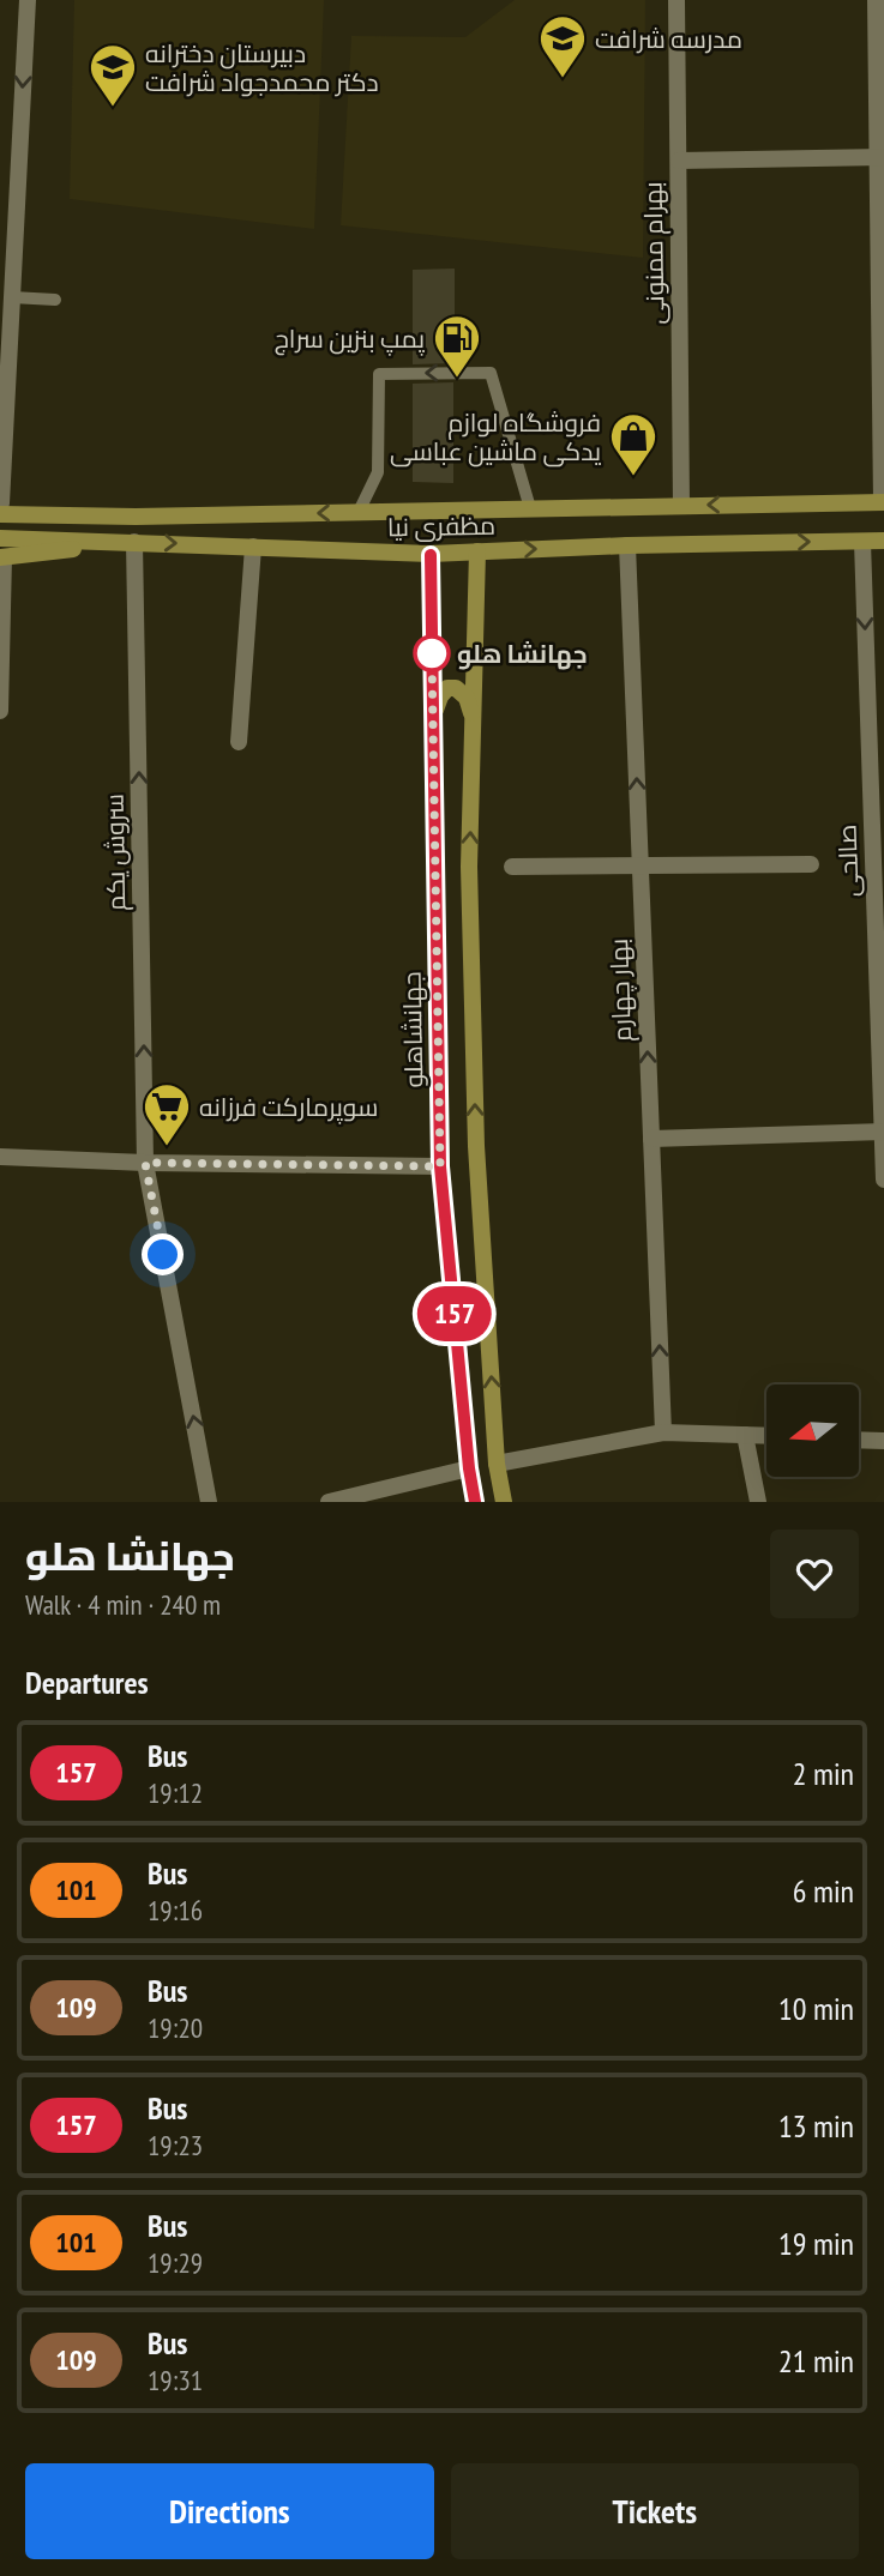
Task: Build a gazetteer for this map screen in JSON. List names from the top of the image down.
{
  "streets": {
    "main road": ["مظفری نیا", "جهانشاهلو"],
    "street": [
      "بهرام ممنونی",
      "سروش یکم",
      "صالحی",
      "بهار چهارم"
    ]
  },
  "crossings": [
    ["بهرام ممنونی", "مظفری نیا"],
    ["مظفری نیا", "سروش یکم"],
    ["مظفری نیا", "صالحی"],
    ["مظفری نیا", "بهار چهارم"],
    ["مظفری نیا", "جهانشاهلو"]
  ],
  "one_way": ["صالحی", "بهار چهارم"],
  "places": {
    "school or university": ["مدرسه شرافت", "دبیرستان دخترانه دکتر محمدجواد شرافت"],
    "fuel station": ["پمپ بنزین سراج"],
    "shop": ["فروشگاه لوازم یدکی ماشین عباسی"],
    "other": ["جهانشا هلو"],
    "supermarket": ["سوپرمارکت فرزانه"]
  },
  "lines": ["bus line 157"],
  "north": "left",
  "page": {
    "on_map": "157",
    "heading": [
      ["جهانشا هلو", "Walk · 4 min · 240 m"],
      "Departures"
    ],
    "list": [
      {
        "mark": "157",
        "name": "Bus",
        "note": "19:12",
        "value": "2 min"
      },
      {
        "mark": "101",
        "name": "Bus",
        "note": "19:16",
        "value": "6 min"
      },
      {
        "mark": "109",
        "name": "Bus",
        "note": "19:20",
        "value": "10 min"
      },
      {
        "mark": "157",
        "name": "Bus",
        "note": "19:23",
        "value": "13 min"
      },
      {
        "mark": "101",
        "name": "Bus",
        "note": "19:29",
        "value": "19 min"
      },
      {
        "mark": "109",
        "name": "Bus",
        "note": "19:31",
        "value": "21 min"
      }
    ],
    "buttons": ["Directions", "Tickets"]
  }
}
